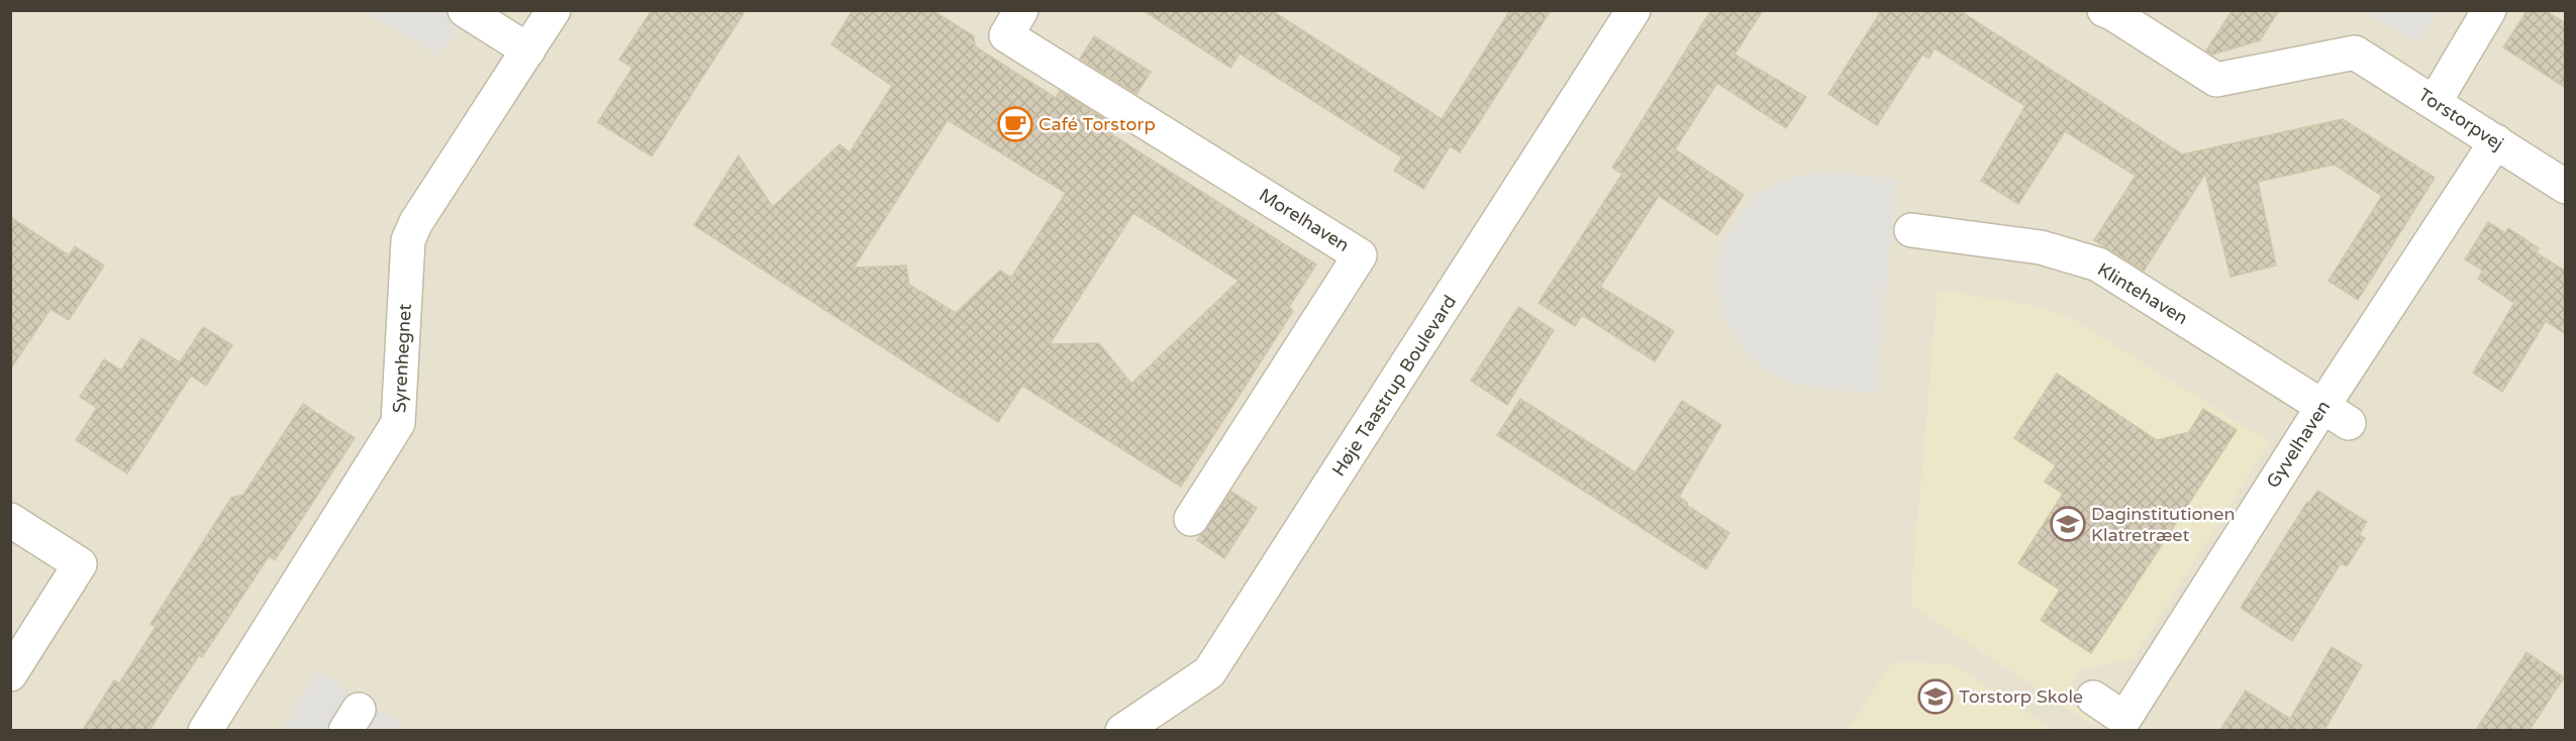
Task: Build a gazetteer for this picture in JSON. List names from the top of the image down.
{
  "streets": {
    "street": [
      "Torstorpvej",
      "Morelhaven",
      "Klintehaven",
      "Syrenhegnet",
      "Høje Taastrup Boulevard",
      "Gyvelhaven"
    ]
  },
  "crossings": [
    ["Torstorpvej", "Gyvelhaven"],
    ["Klintehaven", "Gyvelhaven"]
  ],
  "places": {
    "cafe": ["Café Torstorp"],
    "school or university": ["Daginstitutionen Klatretræet", "Torstorp Skole"]
  }
}
